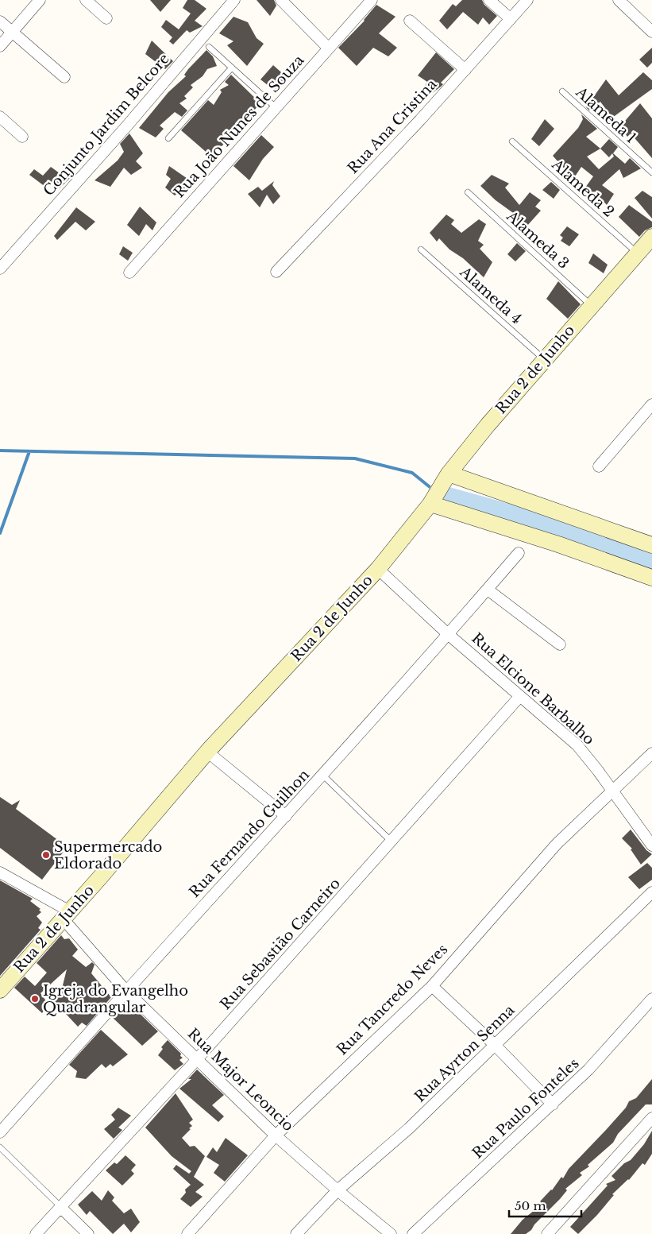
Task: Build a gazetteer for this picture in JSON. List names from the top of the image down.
{
  "streets": {
    "street": [
      "Conjunto Jardim Belcore",
      "Rua João Nunes de Souza",
      "Rua Ana Cristina",
      "Rua 2 de Junho",
      "Rua Elcione Barbalho",
      "Rua Fernando Guilhon",
      "Rua Sebastião Carneiro",
      "Rua Tancredo Neves",
      "Rua Ayrton Senna",
      "Rua Major Leoncio",
      "Rua Paulo Fonteles"
    ],
    "lane": [
      "Alameda 1",
      "Alameda 2",
      "Alameda 3",
      "Alameda 4"
    ]
  },
  "crossings": [
    ["Alameda 2", "Rua 2 de Junho"],
    ["Alameda 3", "Rua 2 de Junho"],
    ["Alameda 4", "Rua 2 de Junho"],
    ["Rua 2 de Junho", "Rua Elcione Barbalho"],
    ["Rua 2 de Junho", "Rua Major Leoncio"],
    ["Rua Elcione Barbalho", "Rua Fernando Guilhon"],
    ["Rua Elcione Barbalho", "Rua Sebastião Carneiro"],
    ["Rua Elcione Barbalho", "Rua Tancredo Neves"],
    ["Rua Fernando Guilhon", "Rua Major Leoncio"],
    ["Rua Sebastião Carneiro", "Rua Major Leoncio"],
    ["Rua Tancredo Neves", "Rua Major Leoncio"],
    ["Rua Ayrton Senna", "Rua Major Leoncio"]
  ],
  "places": ["Supermercado Eldorado", "Igreja do Evangelho Quadrangular"],
  "scale_bar": "50 m"
}
